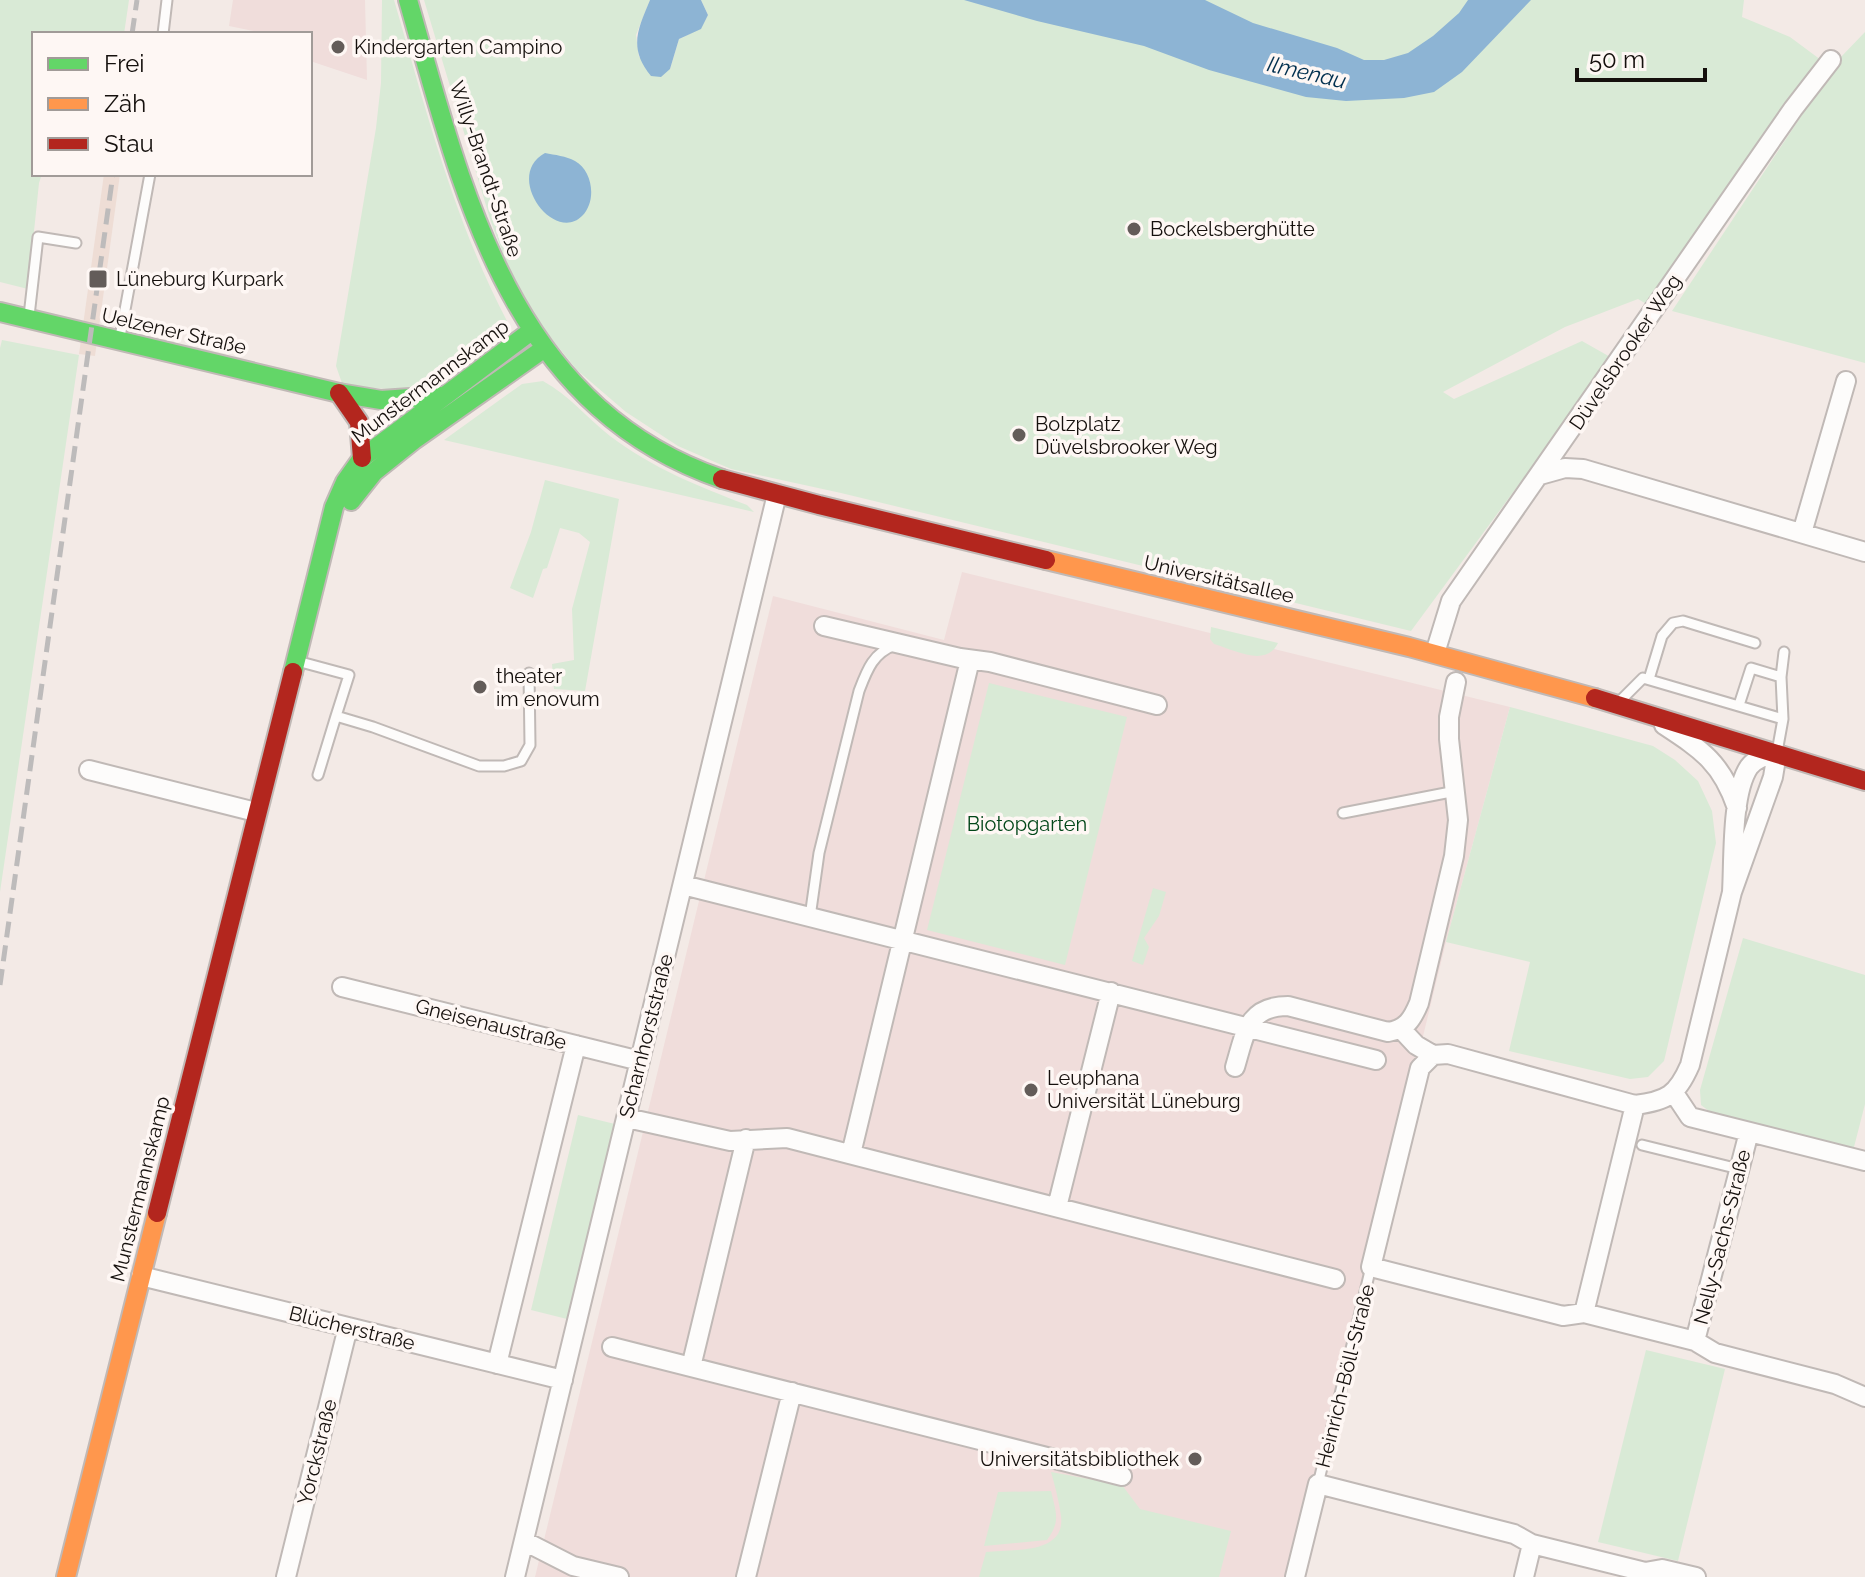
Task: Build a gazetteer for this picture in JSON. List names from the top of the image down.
{
  "streets": {
    "street": [
      "Willy-Brandt-Straße",
      "Uelzener Straße",
      "Düvelsbrooker Weg",
      "Munstermannskamp",
      "Universitätsallee",
      "Gneisenaustraße",
      "Scharnhorststraße",
      "Nelly-Sachs-Straße",
      "Blücherstraße",
      "Heinrich-Böll-Straße",
      "Yorckstraße"
    ]
  },
  "crossings": [
    ["Willy-Brandt-Straße", "Munstermannskamp"],
    ["Willy-Brandt-Straße", "Universitätsallee"],
    ["Willy-Brandt-Straße", "Scharnhorststraße"],
    ["Uelzener Straße", "Munstermannskamp"],
    ["Düvelsbrooker Weg", "Universitätsallee"],
    ["Munstermannskamp", "Blücherstraße"],
    ["Universitätsallee", "Scharnhorststraße"],
    ["Gneisenaustraße", "Scharnhorststraße"],
    ["Scharnhorststraße", "Blücherstraße"],
    ["Nelly-Sachs-Straße", "Heinrich-Böll-Straße"],
    ["Blücherstraße", "Yorckstraße"]
  ],
  "water": ["Ilmenau"],
  "parks": ["Biotopgarten"],
  "places": {
    "other": [
      "Kindergarten Campino",
      "Bockelsberghütte",
      "Bolzplatz Düvelsbrooker Weg",
      "theater im enovum",
      "Leuphana Universität Lüneburg",
      "Universitätsbibliothek"
    ],
    "transit": ["Lüneburg Kurpark"]
  },
  "legend": ["Frei", "Zäh", "Stau"],
  "scale_bar": "50 m"
}
